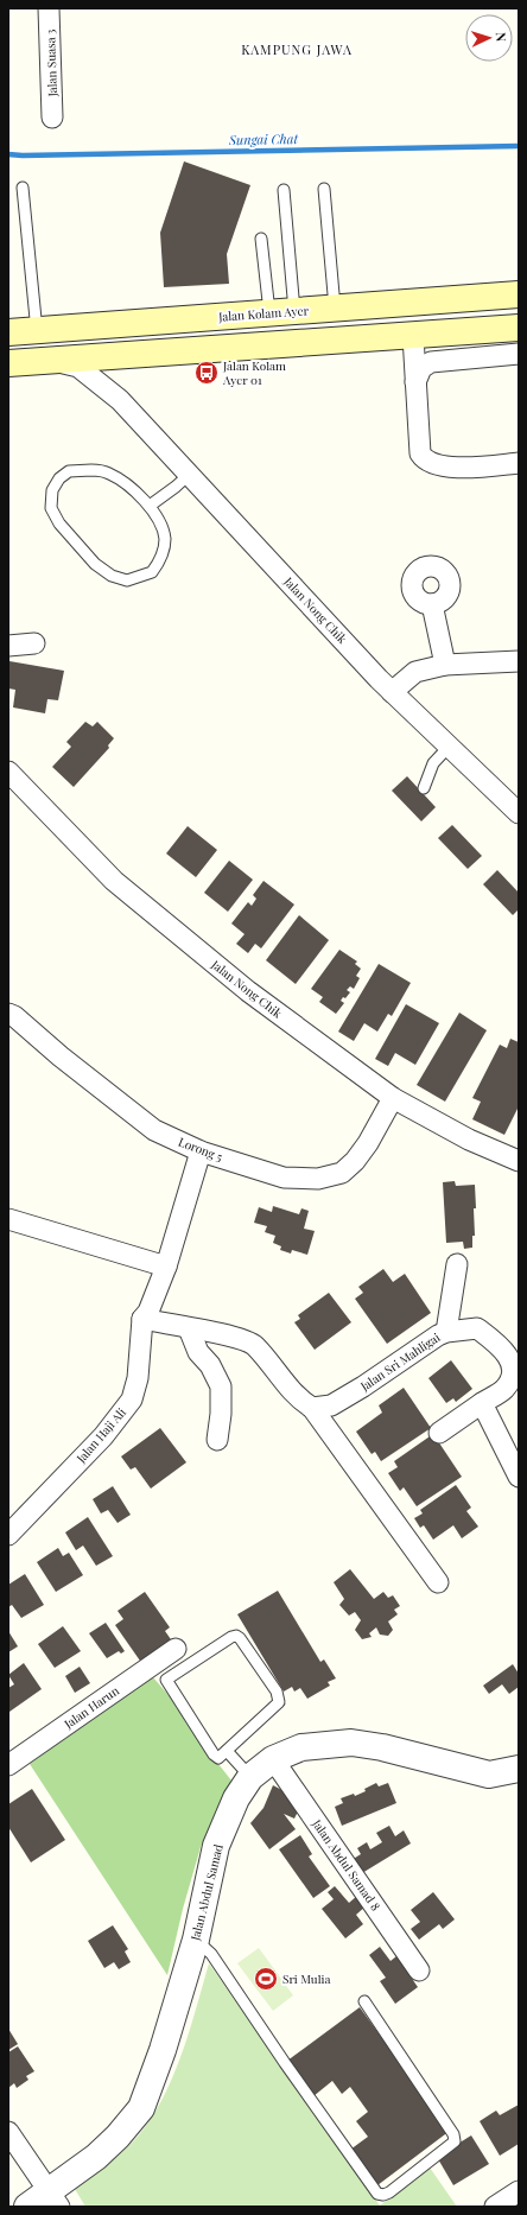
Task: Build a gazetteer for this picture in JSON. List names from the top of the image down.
{
  "streets": {
    "main road": ["Jalan Kolam Ayer"],
    "street": [
      "Jalan Suasa 3",
      "Jalan Nong Chik",
      "Lorong 5",
      "Jalan Sri Mahligai",
      "Jalan Haji Ali",
      "Jalan Harun",
      "Jalan Abdul Samad 8",
      "Jalan Abdul Samad"
    ]
  },
  "crossings": [
    ["Jalan Nong Chik", "Lorong 5"],
    ["Lorong 5", "Jalan Haji Ali"],
    ["Jalan Abdul Samad 8", "Jalan Abdul Samad"]
  ],
  "districts": ["KAMPUNG JAWA"],
  "water": ["Sungai Chat"],
  "places": {
    "bus stop": ["Jalan Kolam Ayer 01"],
    "sports": ["Sri Mulia"]
  },
  "north": "right"
}
